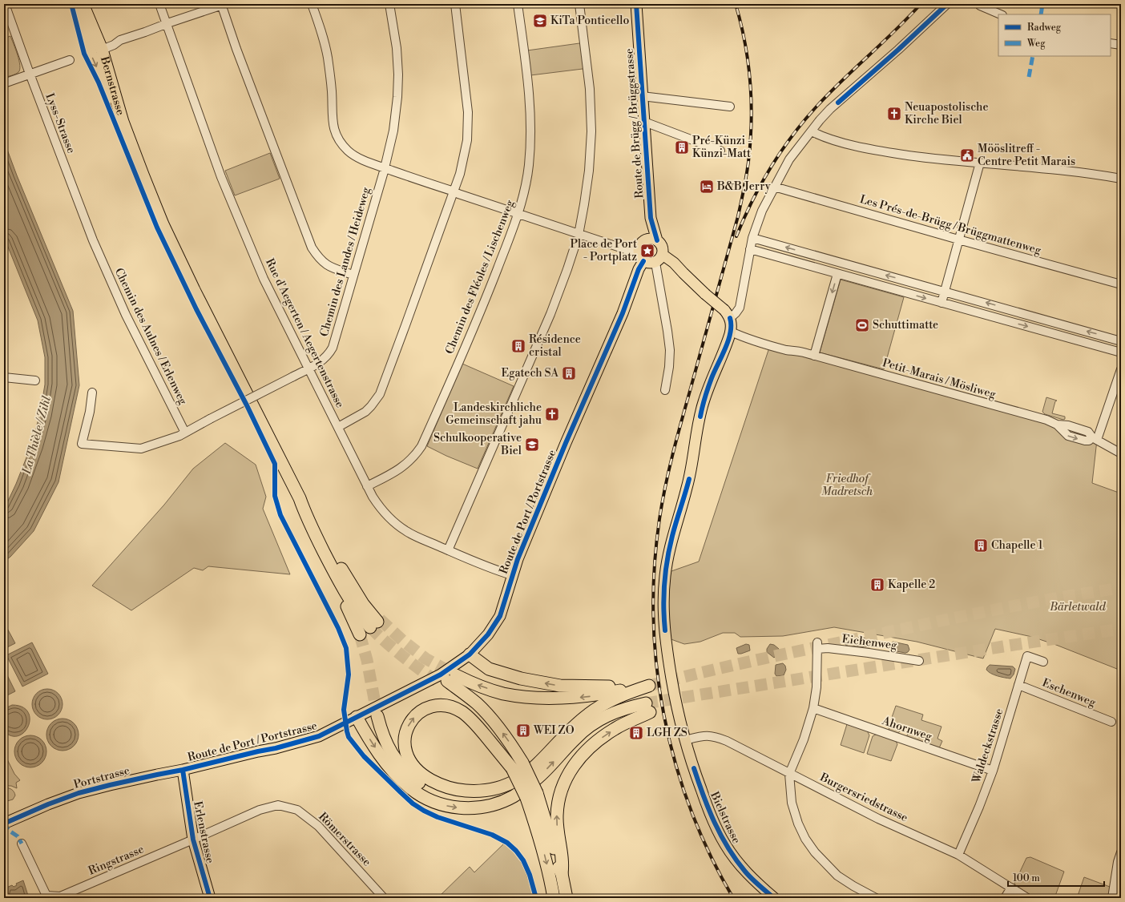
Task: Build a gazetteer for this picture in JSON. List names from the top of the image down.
{
  "streets": {
    "highway": ["Bernstrasse"],
    "main road": [
      "Route de Brügg / Brüggstrasse",
      "Route de Port / Portstrasse",
      "Portstrasse",
      "Bielstrasse",
      "Erlenstrasse"
    ],
    "street": [
      "Lyss-Strasse",
      "Les Prés-de-Brügg / Brüggmattenweg",
      "Chemin des Landes / Heideweg",
      "Chemin des Fléoles / Lischenweg",
      "Rue d'Aegerten / Aegertenstrasse",
      "Chemin des Aulnes / Erlenweg",
      "Petit-Marais / Mösliweg",
      "Eichenweg",
      "Eschenweg",
      "Ahornweg",
      "Waldeckstrasse",
      "Burgersriedstrasse",
      "Römerstrasse",
      "Ringstrasse"
    ]
  },
  "crossings": [
    ["Lyss-Strasse", "Chemin des Aulnes / Erlenweg"],
    ["Route de Brügg / Brüggstrasse", "Route de Port / Portstrasse"],
    ["Chemin des Landes / Heideweg", "Rue d'Aegerten / Aegertenstrasse"],
    ["Chemin des Landes / Heideweg", "Chemin des Aulnes / Erlenweg"],
    ["Chemin des Fléoles / Lischenweg", "Rue d'Aegerten / Aegertenstrasse"],
    ["Rue d'Aegerten / Aegertenstrasse", "Route de Port / Portstrasse"],
    ["Petit-Marais / Mösliweg", "Bielstrasse"],
    ["Route de Port / Portstrasse", "Portstrasse"],
    ["Route de Port / Portstrasse", "Erlenstrasse"],
    ["Eichenweg", "Ahornweg"],
    ["Eschenweg", "Waldeckstrasse"],
    ["Ahornweg", "Waldeckstrasse"],
    ["Waldeckstrasse", "Burgersriedstrasse"],
    ["Portstrasse", "Erlenstrasse"],
    ["Burgersriedstrasse", "Bielstrasse"],
    ["Erlenstrasse", "Römerstrasse"],
    ["Erlenstrasse", "Ringstrasse"],
    ["Römerstrasse", "Ringstrasse"]
  ],
  "water": ["La Thièle / Zihl"],
  "parks": ["Friedhof Madretsch", "Bärletwald"],
  "places": {
    "school or university": ["KiTa Ponticello", "Schulkooperative Biel"],
    "church": ["Neuapostolische Kirche Biel", "Landeskirchliche Gemeinschaft jahu"],
    "building": [
      "Pré-Künzi - Künzi-Matt",
      "Résidence cristal",
      "Egatech SA",
      "Chapelle 1",
      "Kapelle 2",
      "WEI ZO",
      "LGH ZS"
    ],
    "public building": ["Mööslitreff - Centre Petit Marais"],
    "hotel": ["B&B Jerry"],
    "place": ["Place de Port - Portplatz"],
    "sports": ["Schuttimatte"]
  },
  "legend": ["Radweg", "Weg"],
  "scale_bar": "100 m"
}
